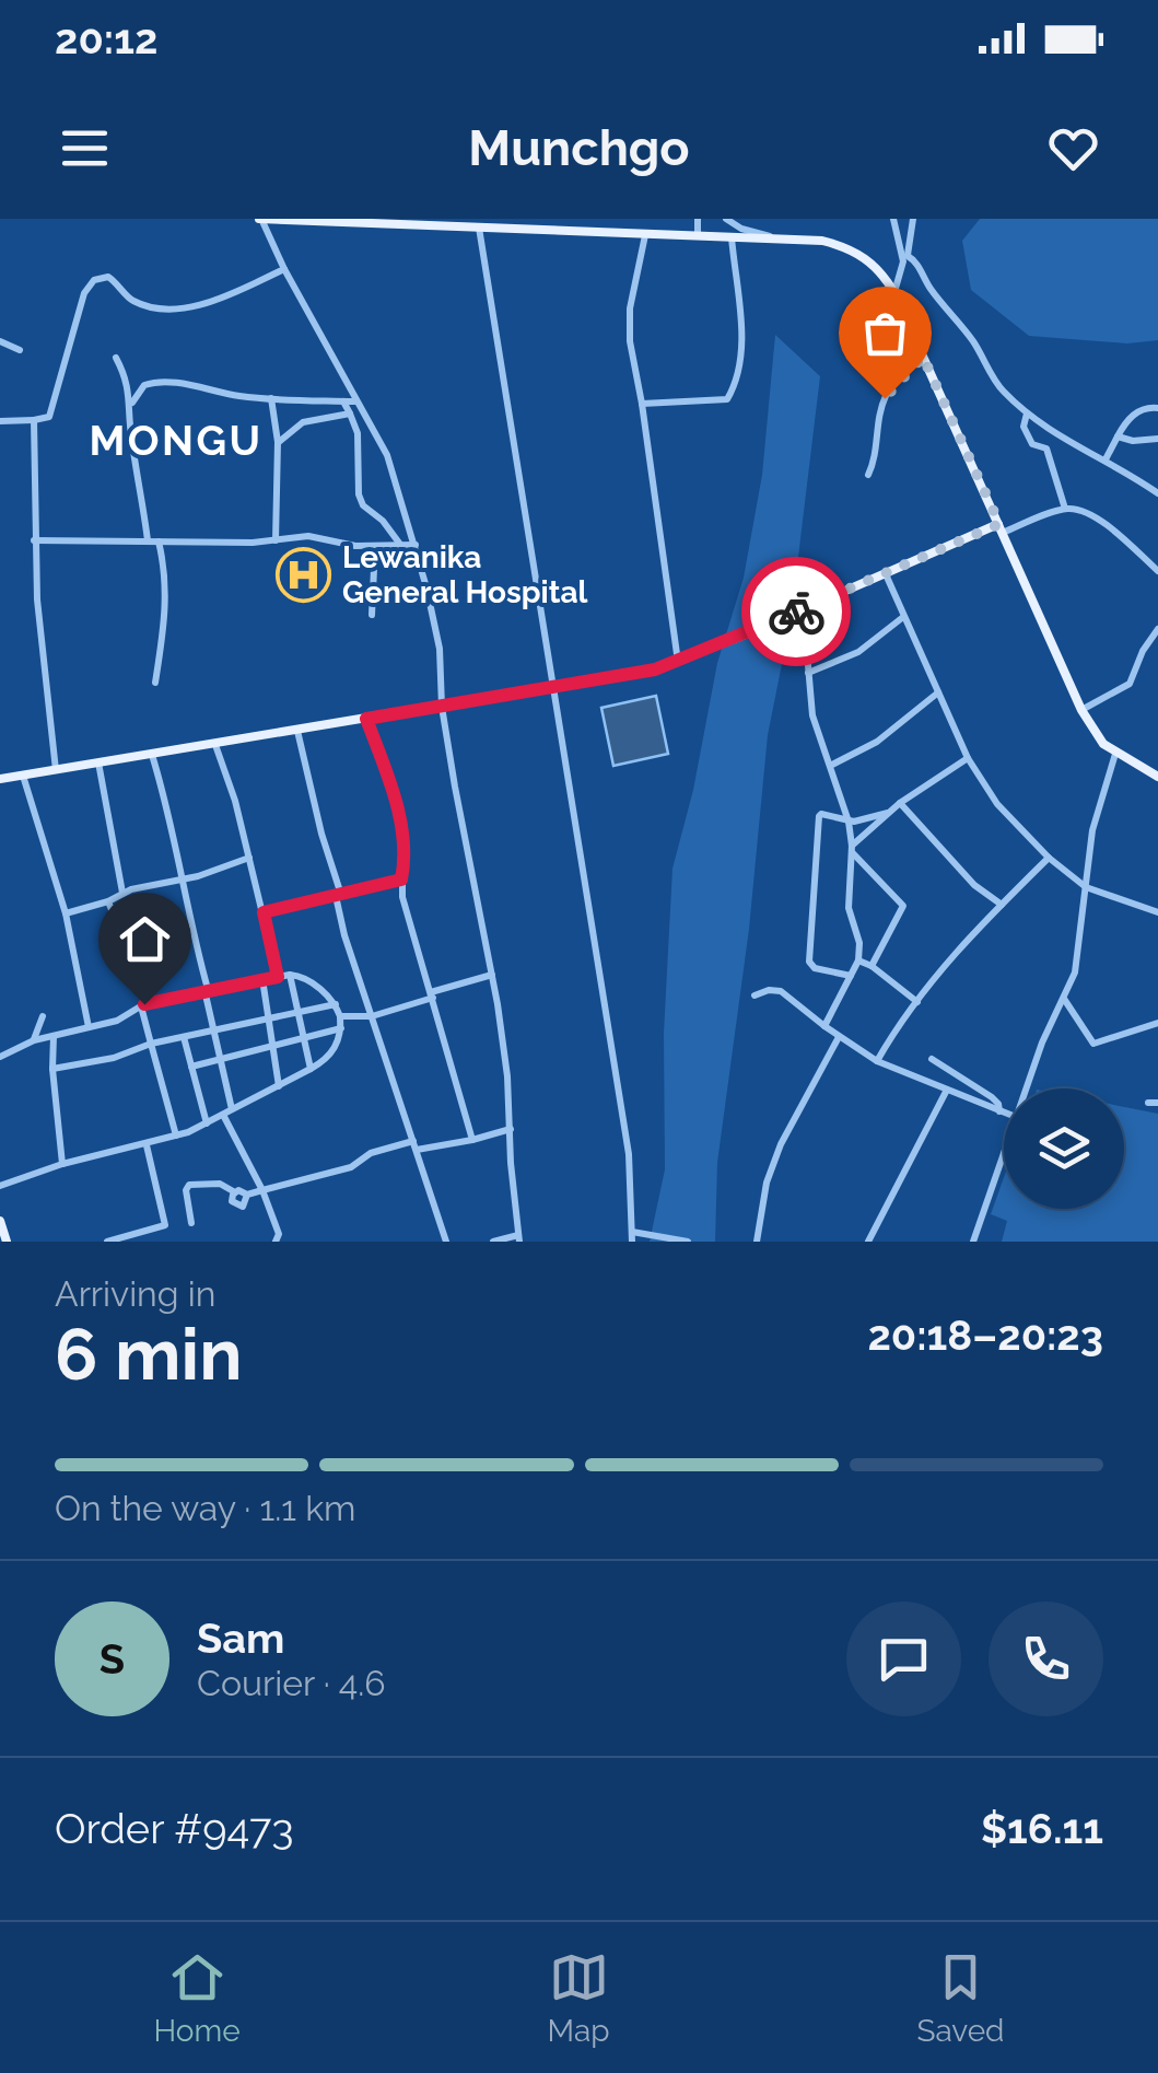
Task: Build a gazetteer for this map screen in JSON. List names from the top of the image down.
{
  "districts": ["MONGU"],
  "places": {
    "hospital": ["Lewanika General Hospital"]
  },
  "page": {
    "status": "20:12",
    "header": "Munchgo",
    "heading": ["6 min", "Arriving in", "20:18–20:23"],
    "panel": [
      "Sam",
      "Courier · 4.6",
      "Order #9473",
      "$16.11"
    ],
    "bar": "On the way · 1.1 km",
    "round": "S",
    "tabs": ["Home", "Map", "Saved"]
  }
}
